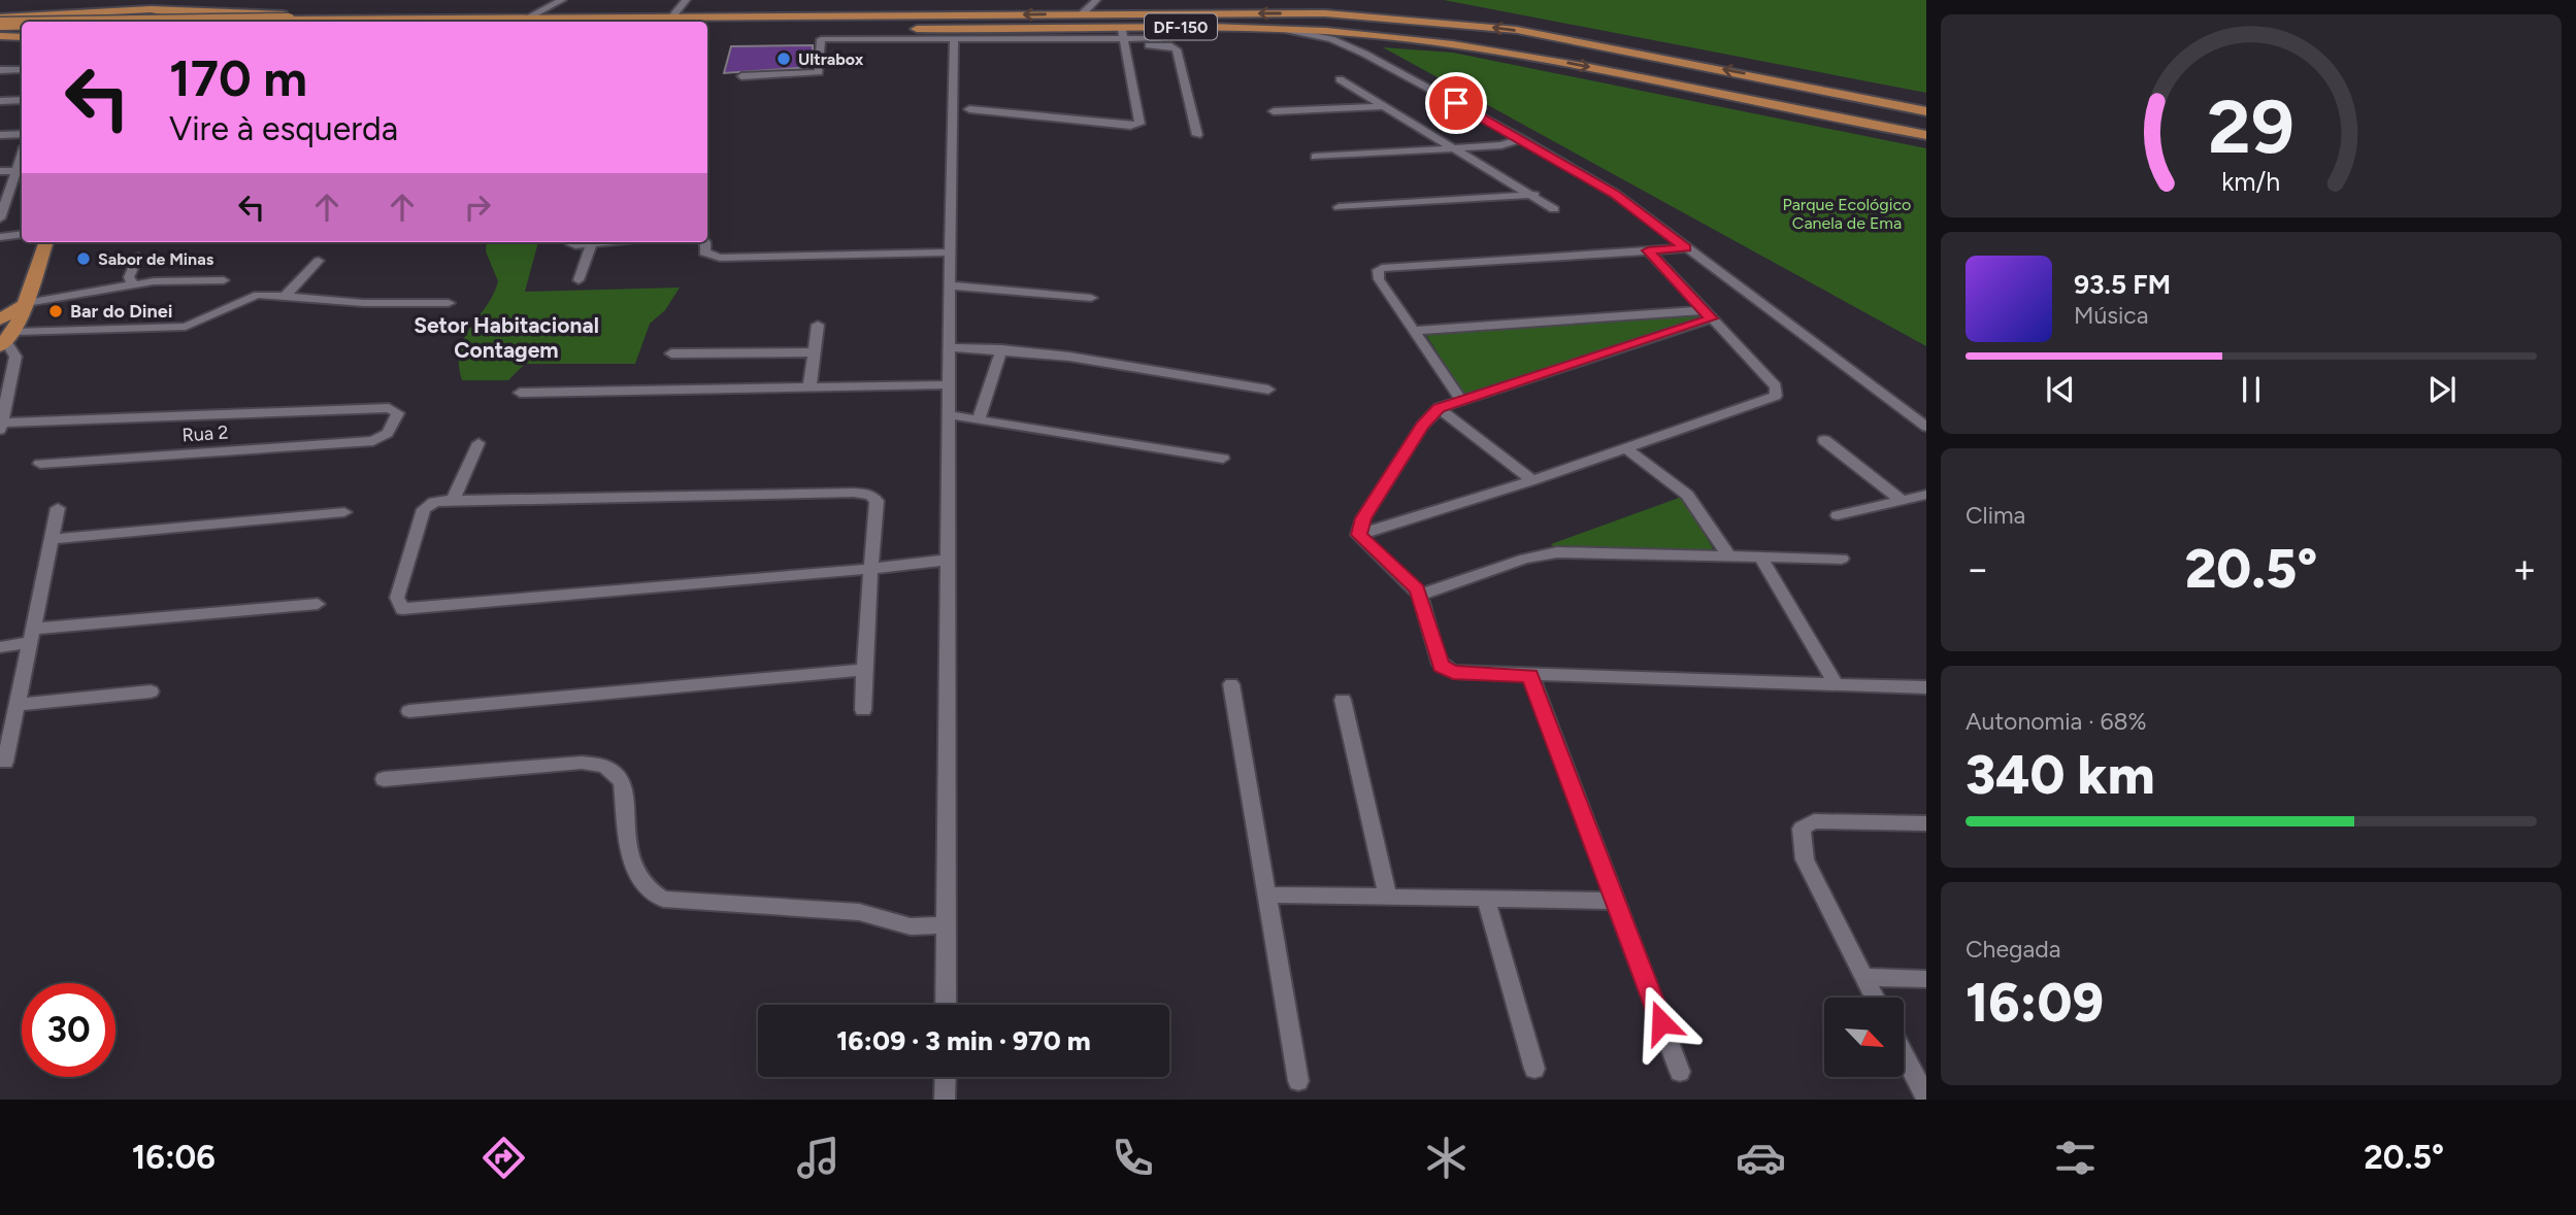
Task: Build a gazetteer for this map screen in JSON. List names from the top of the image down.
{
  "streets": {
    "main road": ["DF-150"],
    "street": ["Rua 2"]
  },
  "districts": ["Setor Habitacional Contagem"],
  "parks": ["Parque Ecológico Canela de Ema"],
  "places": ["Ultrabox", "Sabor de Minas", "Bar do Dinei"],
  "north": "bottom right",
  "page": {
    "turn": ["170 m", "Vire à esquerda"],
    "song": ["93.5 FM", "Música"],
    "tile": [
      "Clima",
      ["Autonomia · 68%", "340 km"],
      ["Chegada", "16:09"]
    ],
    "heat": ["−", "20.5°", "+"],
    "limit": "30",
    "trip": "16:09 · 3 min · 970 m",
    "tabs": ["16:06", "20.5°"],
    "gauge": ["29", "km/h"]
  }
}
